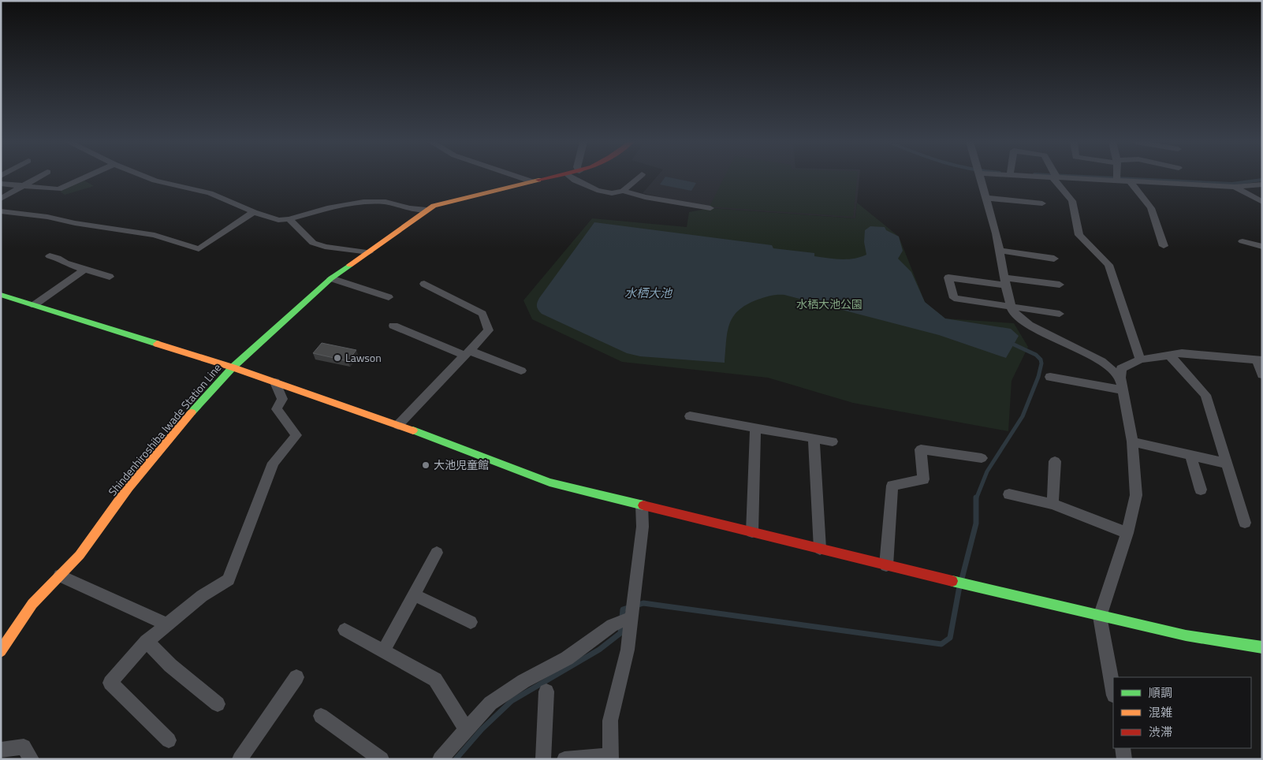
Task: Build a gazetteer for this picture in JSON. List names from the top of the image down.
{
  "streets": {
    "street": ["Shindenhiroshiba Iwade Station Line"]
  },
  "water": ["水栖大池"],
  "parks": ["水栖大池公園"],
  "places": ["Lawson", "大池児童館"],
  "legend": ["順調", "混雑", "渋滞"]
}
